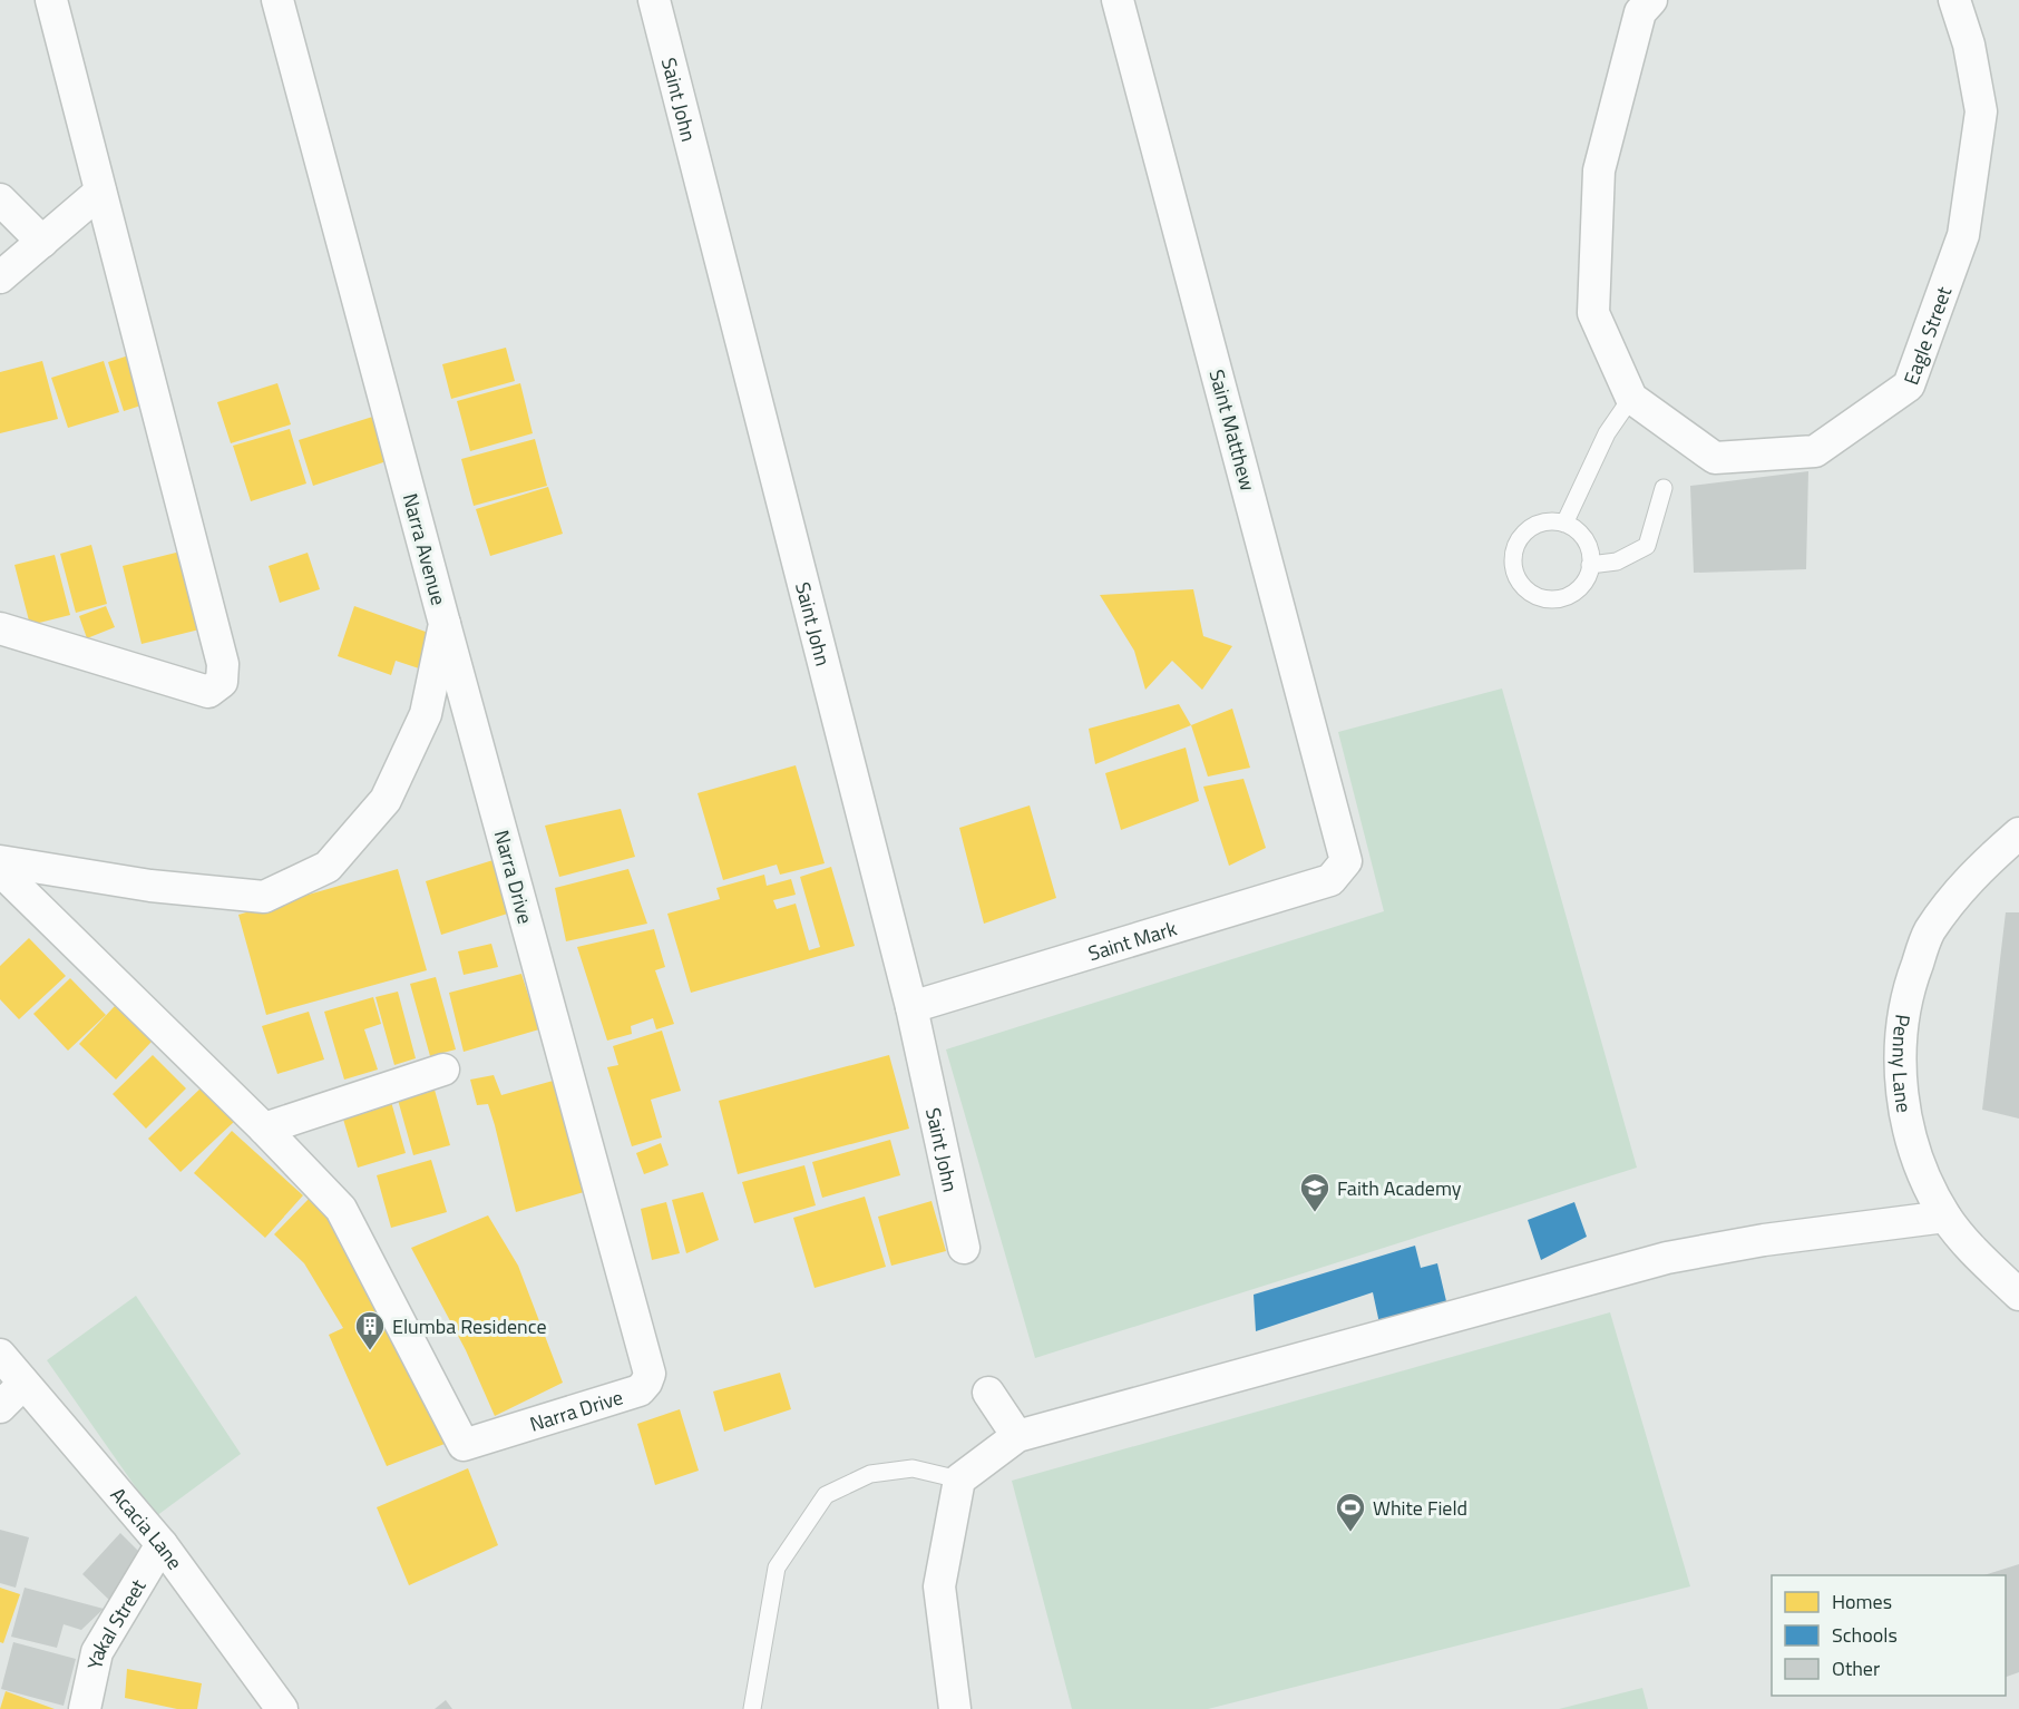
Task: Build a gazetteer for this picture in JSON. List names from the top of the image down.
{
  "streets": {
    "street": [
      "Saint John",
      "Eagle Street",
      "Saint Matthew",
      "Narra Avenue",
      "Narra Drive",
      "Saint Mark",
      "Penny Lane",
      "Acacia Lane",
      "Yakal Street"
    ]
  },
  "crossings": [
    ["Saint John", "Saint Mark"],
    ["Saint Matthew", "Saint Mark"],
    ["Narra Avenue", "Narra Drive"],
    ["Acacia Lane", "Yakal Street"]
  ],
  "places": {
    "school or university": ["Faith Academy"],
    "building": ["Elumba Residence"],
    "sports": ["White Field"]
  },
  "legend": ["Homes", "Schools", "Other"]
}
